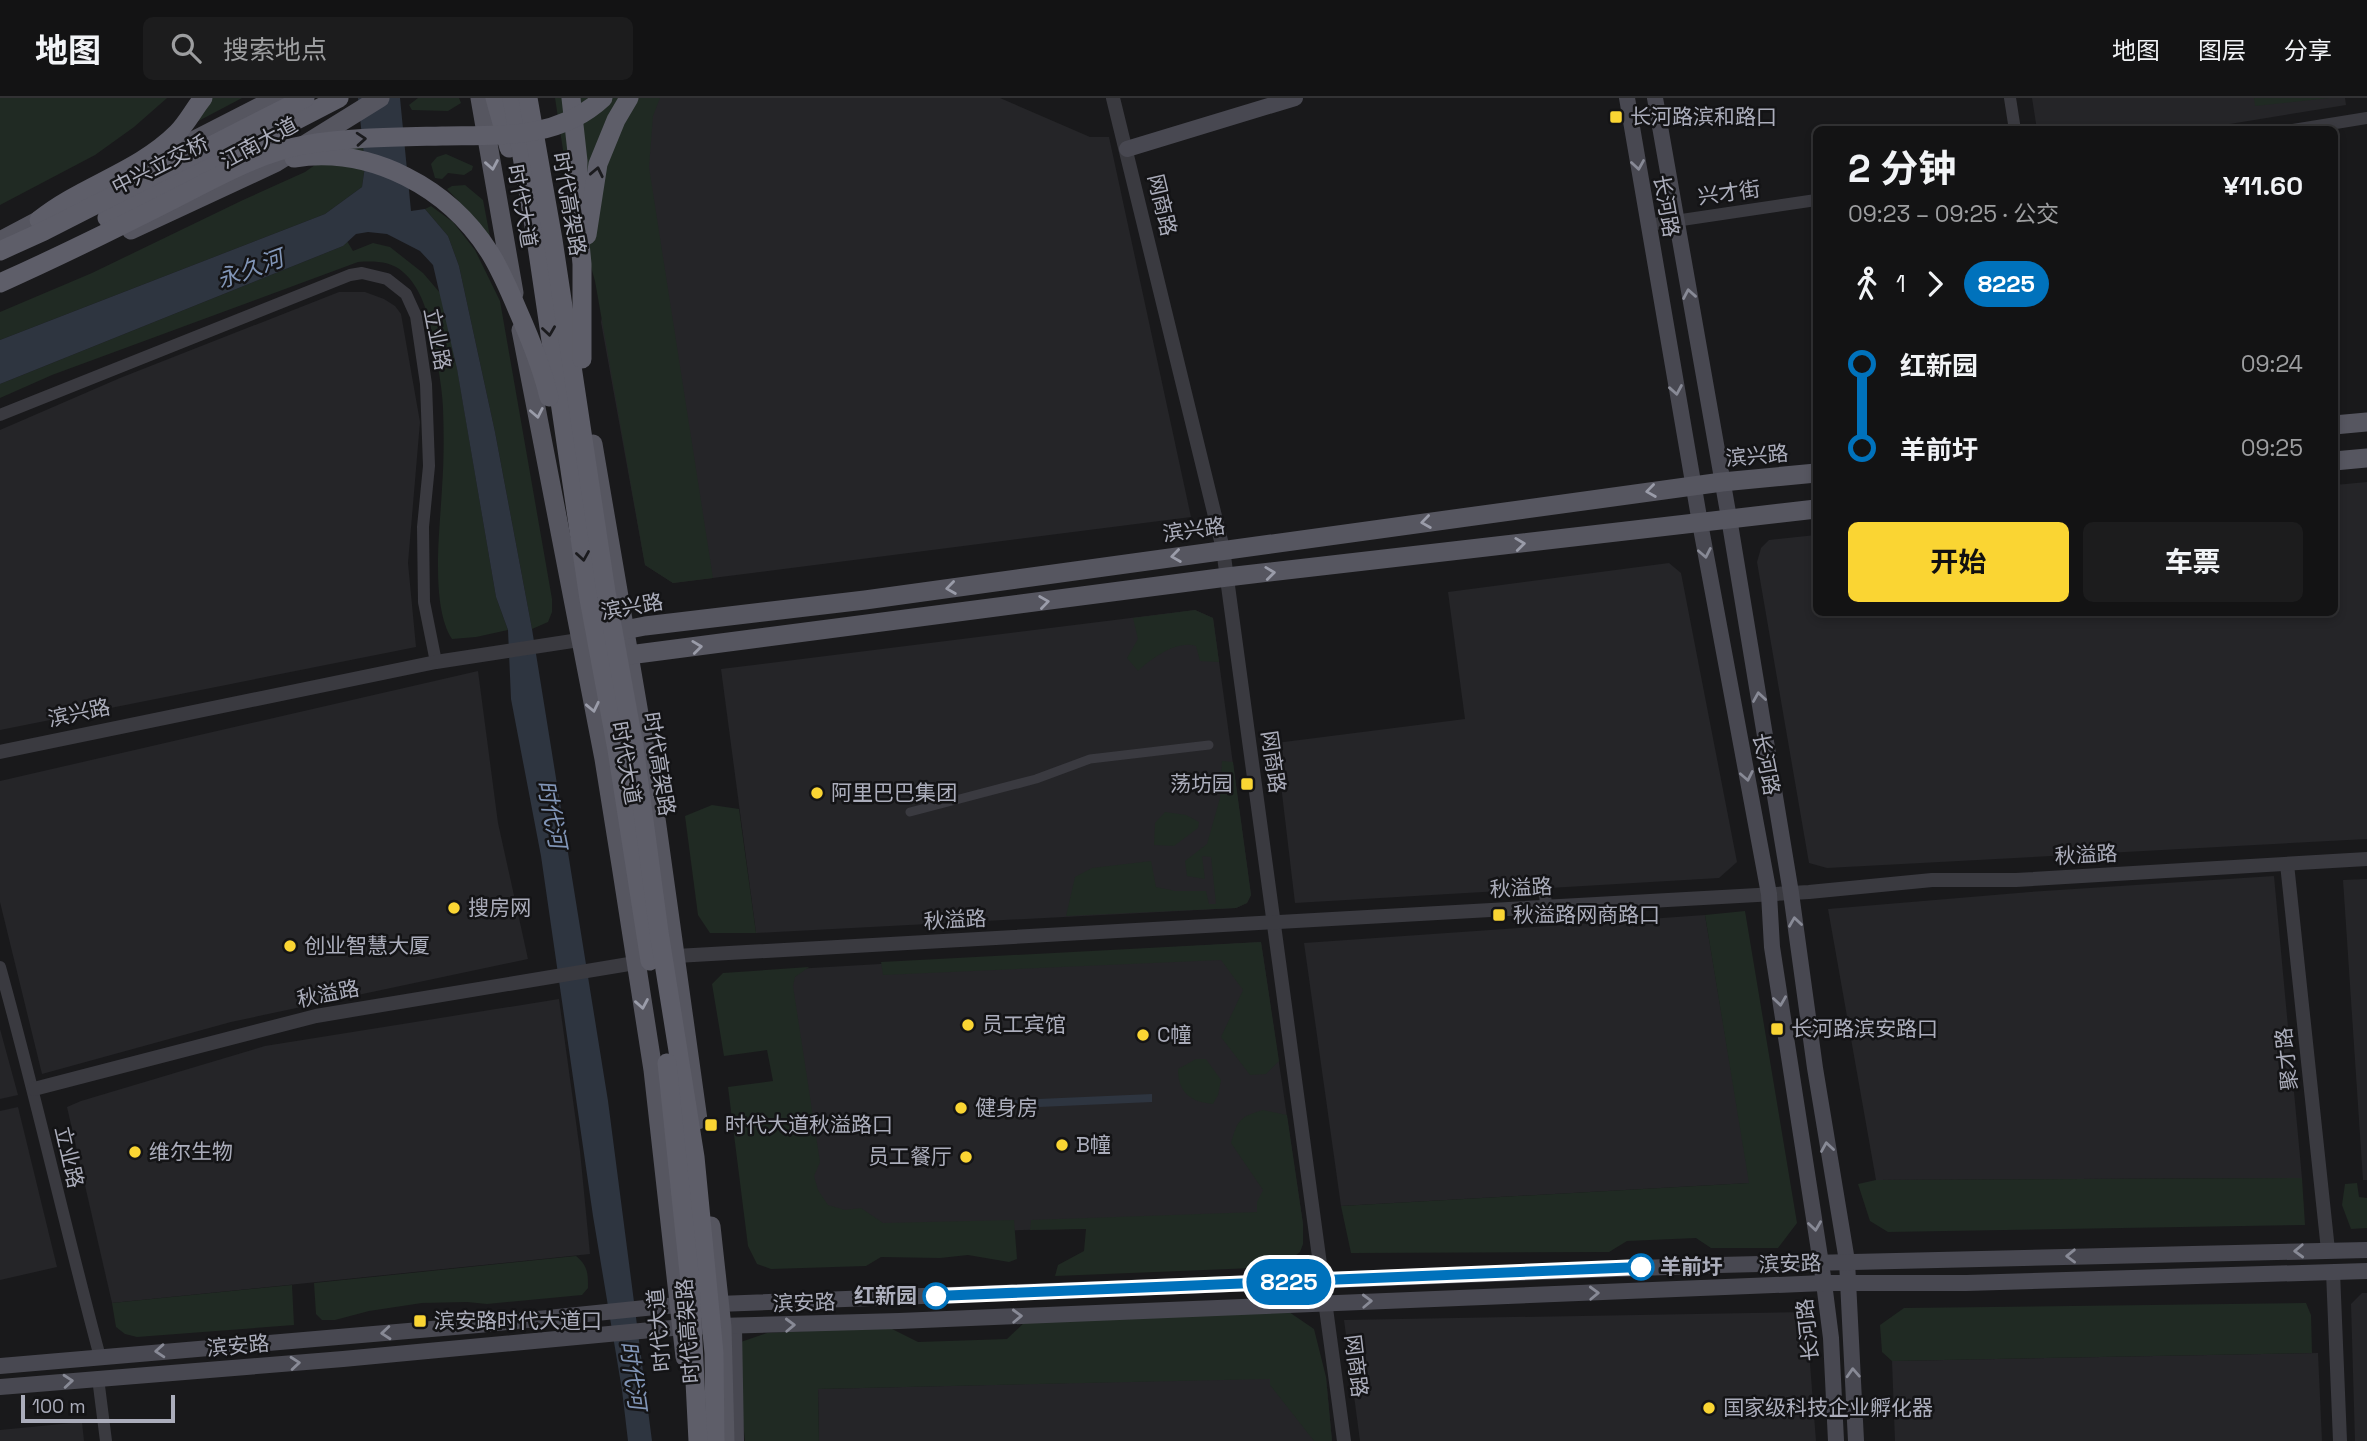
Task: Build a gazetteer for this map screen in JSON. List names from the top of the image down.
{
  "streets": {
    "highway": ["中兴立交桥", "时代高架路"],
    "main road": [
      "江南大道",
      "时代大道",
      "长河路",
      "滨兴路",
      "滨安路"
    ],
    "street": [
      "兴才街",
      "网商路",
      "立业路",
      "秋溢路",
      "聚才路"
    ]
  },
  "crossings": [
    ["江南大道", "中兴立交桥"],
    ["兴才街", "长河路"],
    ["网商路", "滨兴路"],
    ["网商路", "秋溢路"],
    ["网商路", "滨安路"],
    ["时代大道", "滨兴路"],
    ["时代大道", "秋溢路"],
    ["时代大道", "滨安路"],
    ["长河路", "滨兴路"],
    ["长河路", "秋溢路"],
    ["长河路", "滨安路"],
    ["立业路", "滨兴路"],
    ["立业路", "秋溢路"],
    ["立业路", "滨安路"],
    ["秋溢路", "聚才路"],
    ["聚才路", "滨安路"]
  ],
  "water": ["永久河", "时代河"],
  "places": {
    "transit": [
      "长河路滨和路口",
      "荡坊园",
      "秋溢路网商路口",
      "长河路滨安路口",
      "时代大道秋溢路口",
      "滨安路时代大道口"
    ],
    "other": [
      "阿里巴巴集团",
      "搜房网",
      "创业智慧大厦",
      "员工宾馆",
      "C幢",
      "健身房",
      "B幢",
      "维尔生物",
      "员工餐厅",
      "羊前圩",
      "红新园",
      "国家级科技企业孵化器"
    ]
  },
  "lines": ["bus line 8225"],
  "scale_bar": "100 m",
  "page": {
    "header": "地图",
    "search": "搜索地点",
    "nav": ["地图", "图层", "分享"],
    "on_map": "8225",
    "heading": ["2 分钟", "09:23 – 09:25 · 公交", "¥11.60"],
    "legs": ["1", "8225"],
    "list": [
      {
        "name": "红新园",
        "value": "09:24"
      },
      {
        "name": "羊前圩",
        "value": "09:25"
      }
    ],
    "buttons": ["开始", "车票"],
    "scale": "100 m"
  }
}
